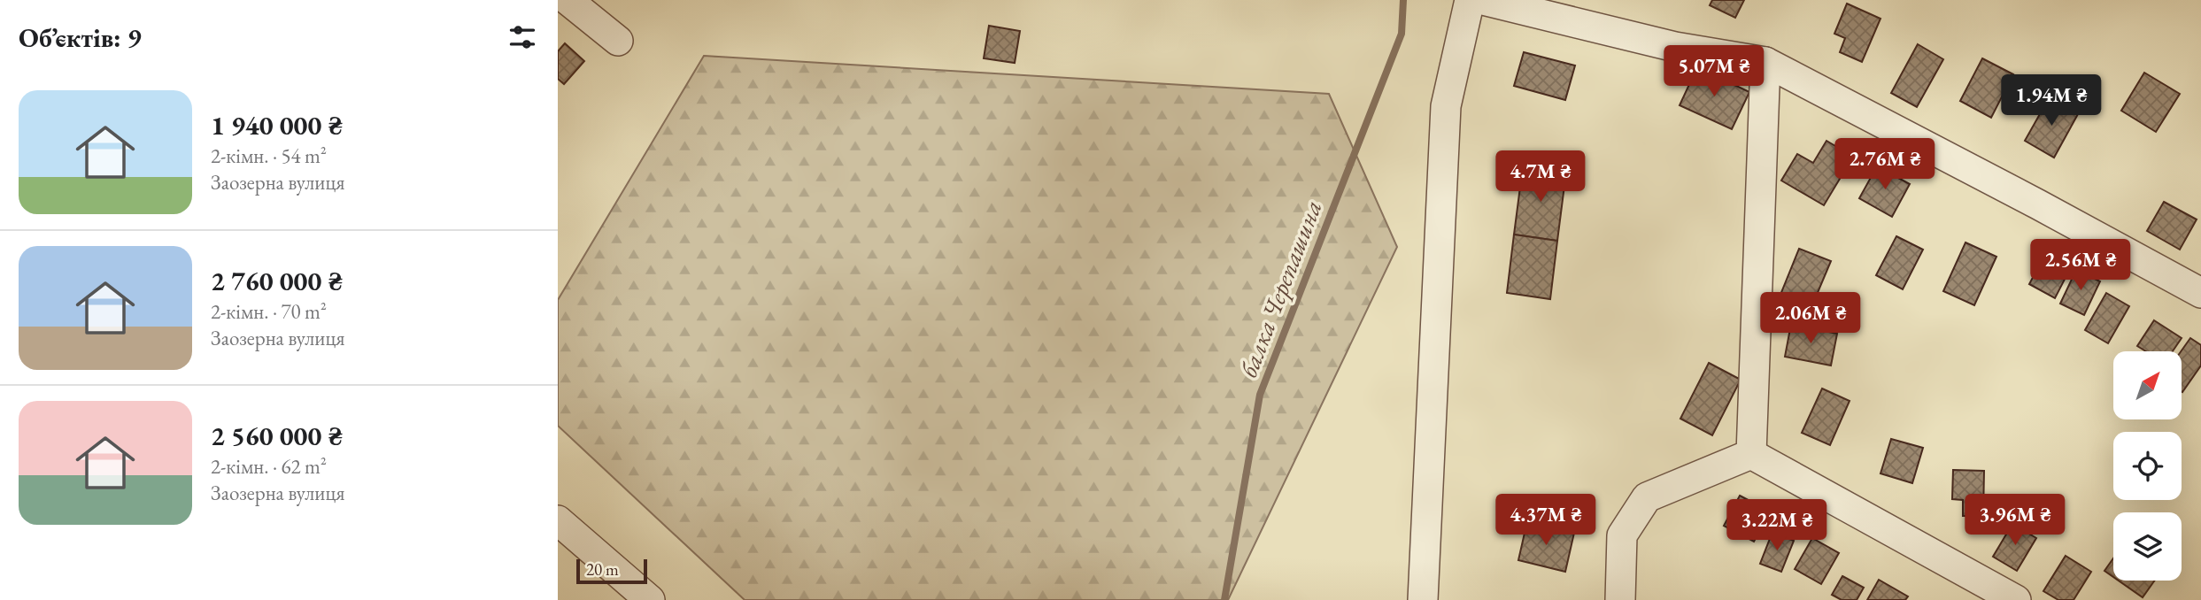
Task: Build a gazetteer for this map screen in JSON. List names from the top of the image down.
{
  "water": ["балка Черепашина"],
  "scale_bar": "20 m",
  "north": "top right",
  "page": {
    "heading": "Об’єктів: 9",
    "price": [
      "5.07M ₴",
      "1.94M ₴",
      "2.76M ₴",
      "4.7M ₴",
      "2.56M ₴",
      "2.06M ₴",
      "4.37M ₴",
      "3.96M ₴",
      "3.22M ₴"
    ],
    "list": [
      {
        "name": "1 940 000 ₴",
        "note": "2-кімн. · 54 m² · Заозерна вулиця"
      },
      {
        "name": "2 760 000 ₴",
        "note": "2-кімн. · 70 m² · Заозерна вулиця"
      },
      {
        "name": "2 560 000 ₴",
        "note": "2-кімн. · 62 m² · Заозерна вулиця"
      }
    ],
    "scale": "20 m"
  }
}
